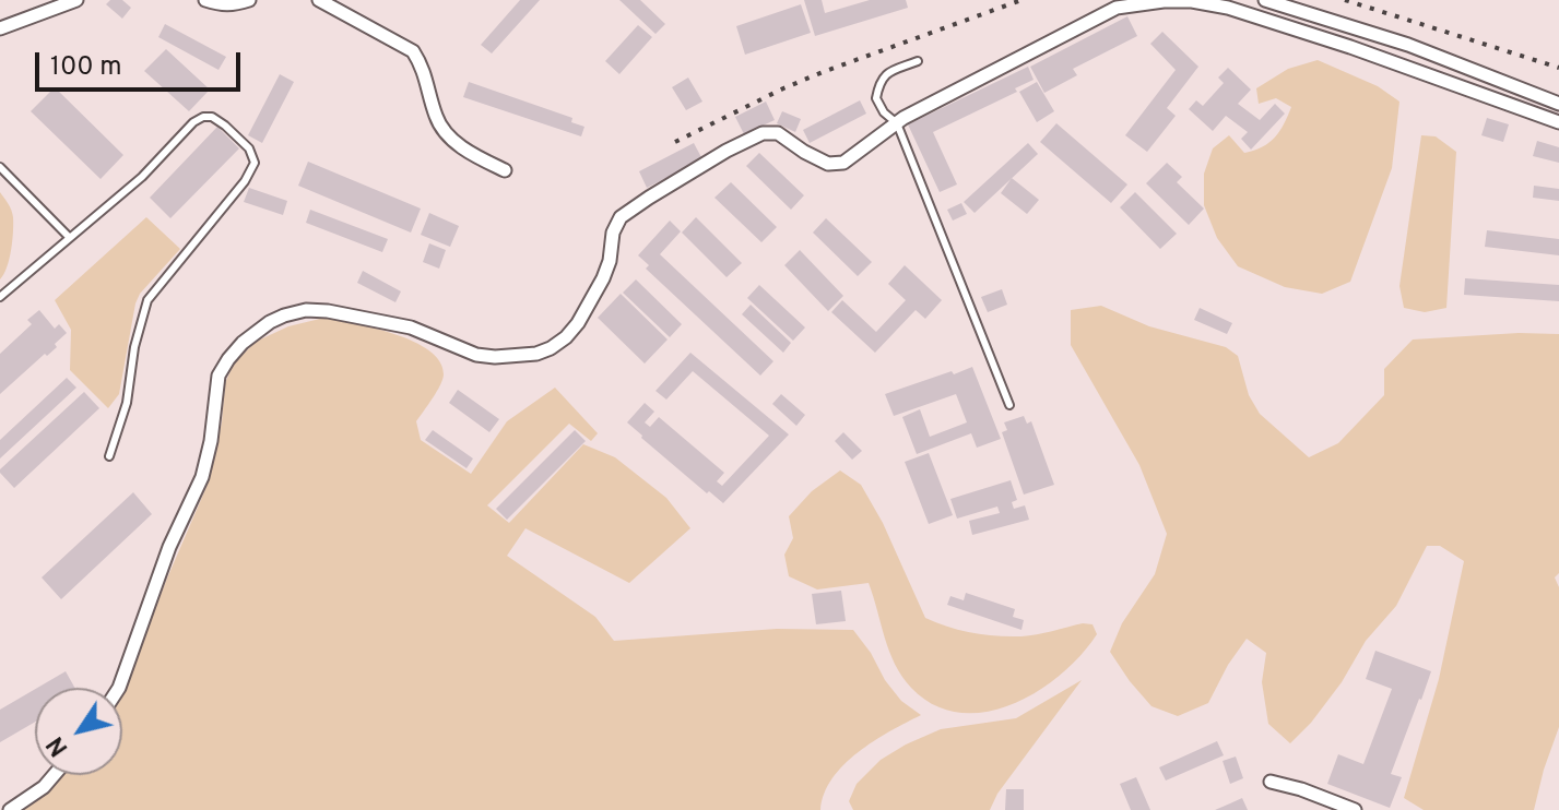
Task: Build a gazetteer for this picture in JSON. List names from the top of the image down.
{
  "scale_bar": "100 m",
  "north": "bottom left"
}
